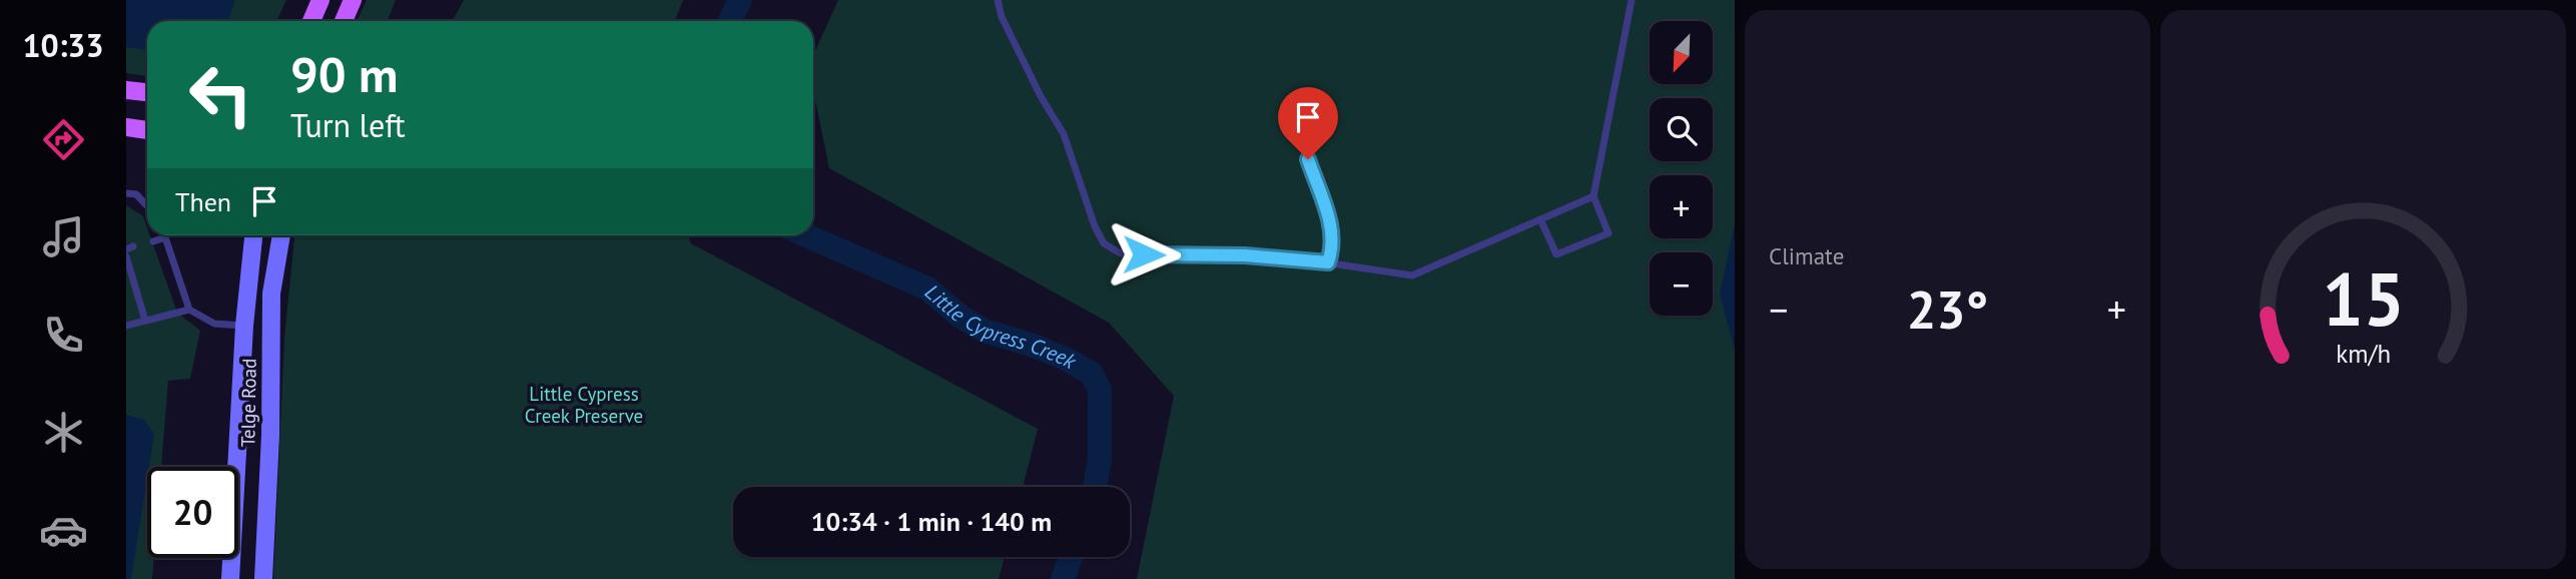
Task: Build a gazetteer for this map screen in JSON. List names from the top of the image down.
{
  "streets": {
    "main road": ["Telge Road"]
  },
  "water": ["Little Cypress Creek"],
  "parks": ["Little Cypress Creek Preserve"],
  "north": "bottom left",
  "page": {
    "tabs": "10:33",
    "tile": "Climate",
    "map_buttons": ["+", "−"],
    "turn": ["90 m", "Turn left"],
    "then": "Then",
    "heat": ["−", "23°", "+"],
    "limit": "20",
    "trip": "10:34 · 1 min · 140 m",
    "gauge": ["15", "km/h"]
  }
}
